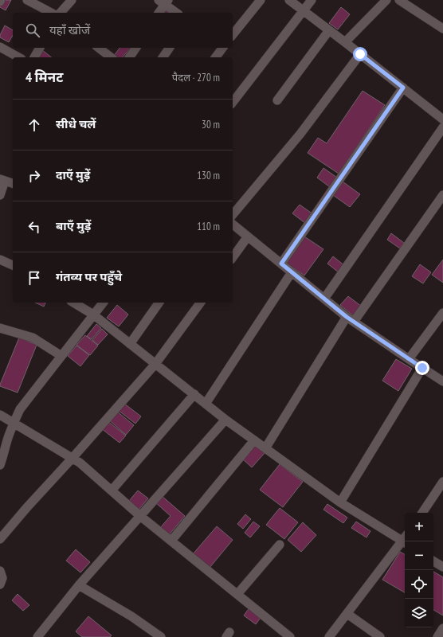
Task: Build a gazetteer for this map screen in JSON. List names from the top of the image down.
{
  "page": {
    "search": "यहाँ खोजें",
    "heading": ["4 मिनट", "पैदल · 270 m"],
    "list": [
      ["सीधे चलें", "30 m"],
      ["दाएँ मुड़ें", "130 m"],
      ["बाएँ मुड़ें", "110 m"],
      "गंतव्य पर पहुँचे"
    ],
    "map_buttons": ["+", "−"]
  }
}
